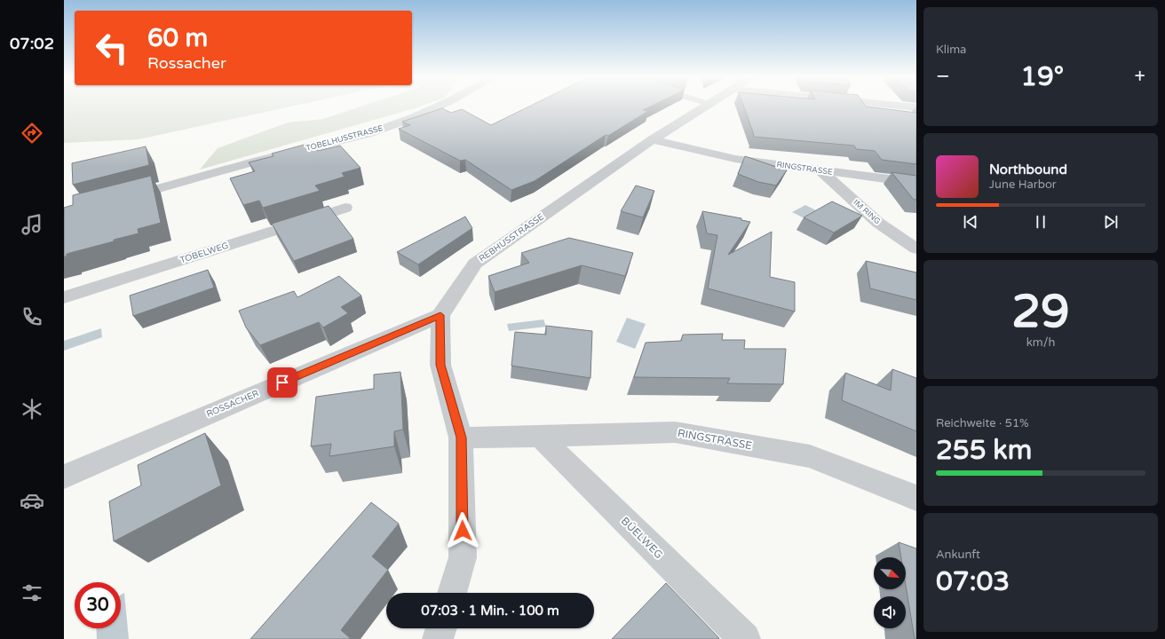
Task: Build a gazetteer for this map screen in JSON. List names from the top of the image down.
{
  "streets": {
    "street": [
      "TOBELHUSSTRASSE",
      "RINGSTRASSE",
      "IM RING",
      "REBHUSSTRASSE",
      "TOBELWEG",
      "ROSSACHER",
      "BÜELWEG"
    ]
  },
  "crossings": [
    ["RINGSTRASSE", "IM RING"],
    ["RINGSTRASSE", "REBHUSSTRASSE"],
    ["RINGSTRASSE", "BÜELWEG"],
    ["REBHUSSTRASSE", "ROSSACHER"]
  ],
  "north": "bottom right",
  "page": {
    "tabs": "07:02",
    "tile": [
      "Klima",
      ["29", "km/h"],
      ["Reichweite · 51%", "255 km"],
      ["Ankunft", "07:03"]
    ],
    "turn": ["60 m", "Rossacher"],
    "heat": ["−", "19°", "+"],
    "song": ["Northbound", "June Harbor"],
    "limit": "30",
    "trip": "07:03 · 1 Min. · 100 m"
  }
}
